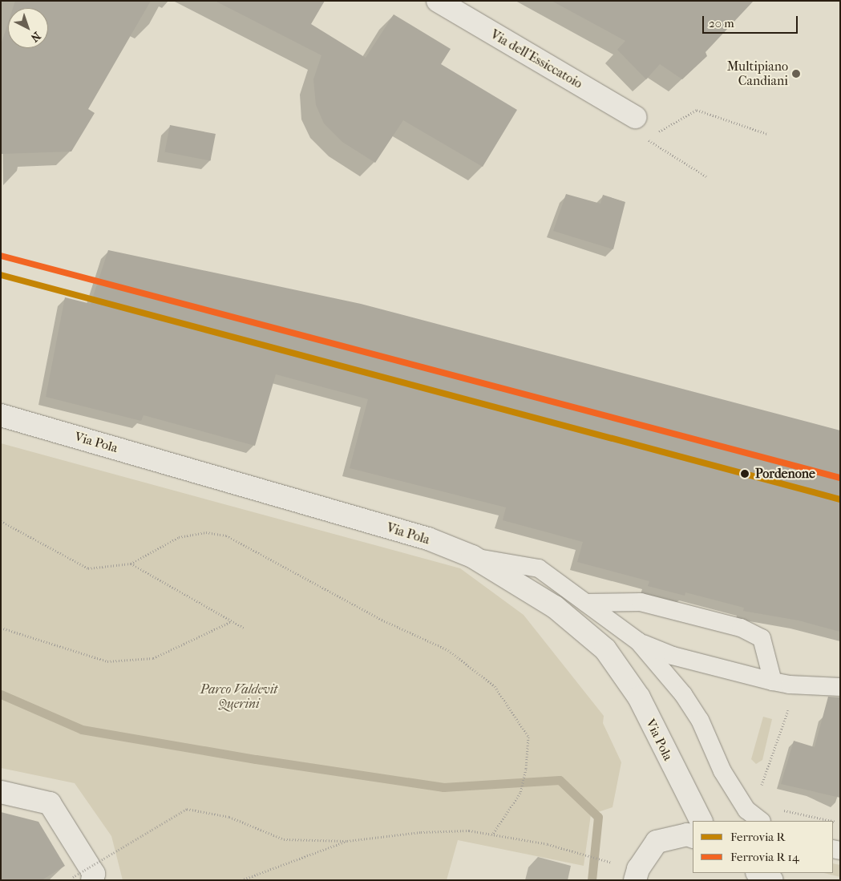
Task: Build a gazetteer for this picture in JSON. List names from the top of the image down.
{
  "streets": {
    "main road": ["Via dell'Essiccatoio", "Via Pola"]
  },
  "parks": ["Parco Valdevit Querini"],
  "places": ["Multipiano Candiani", "Pordenone"],
  "lines": ["rail line R"],
  "legend": ["Ferrovia R", "Ferrovia R 14"],
  "scale_bar": "20 m",
  "north": "bottom right"
}
